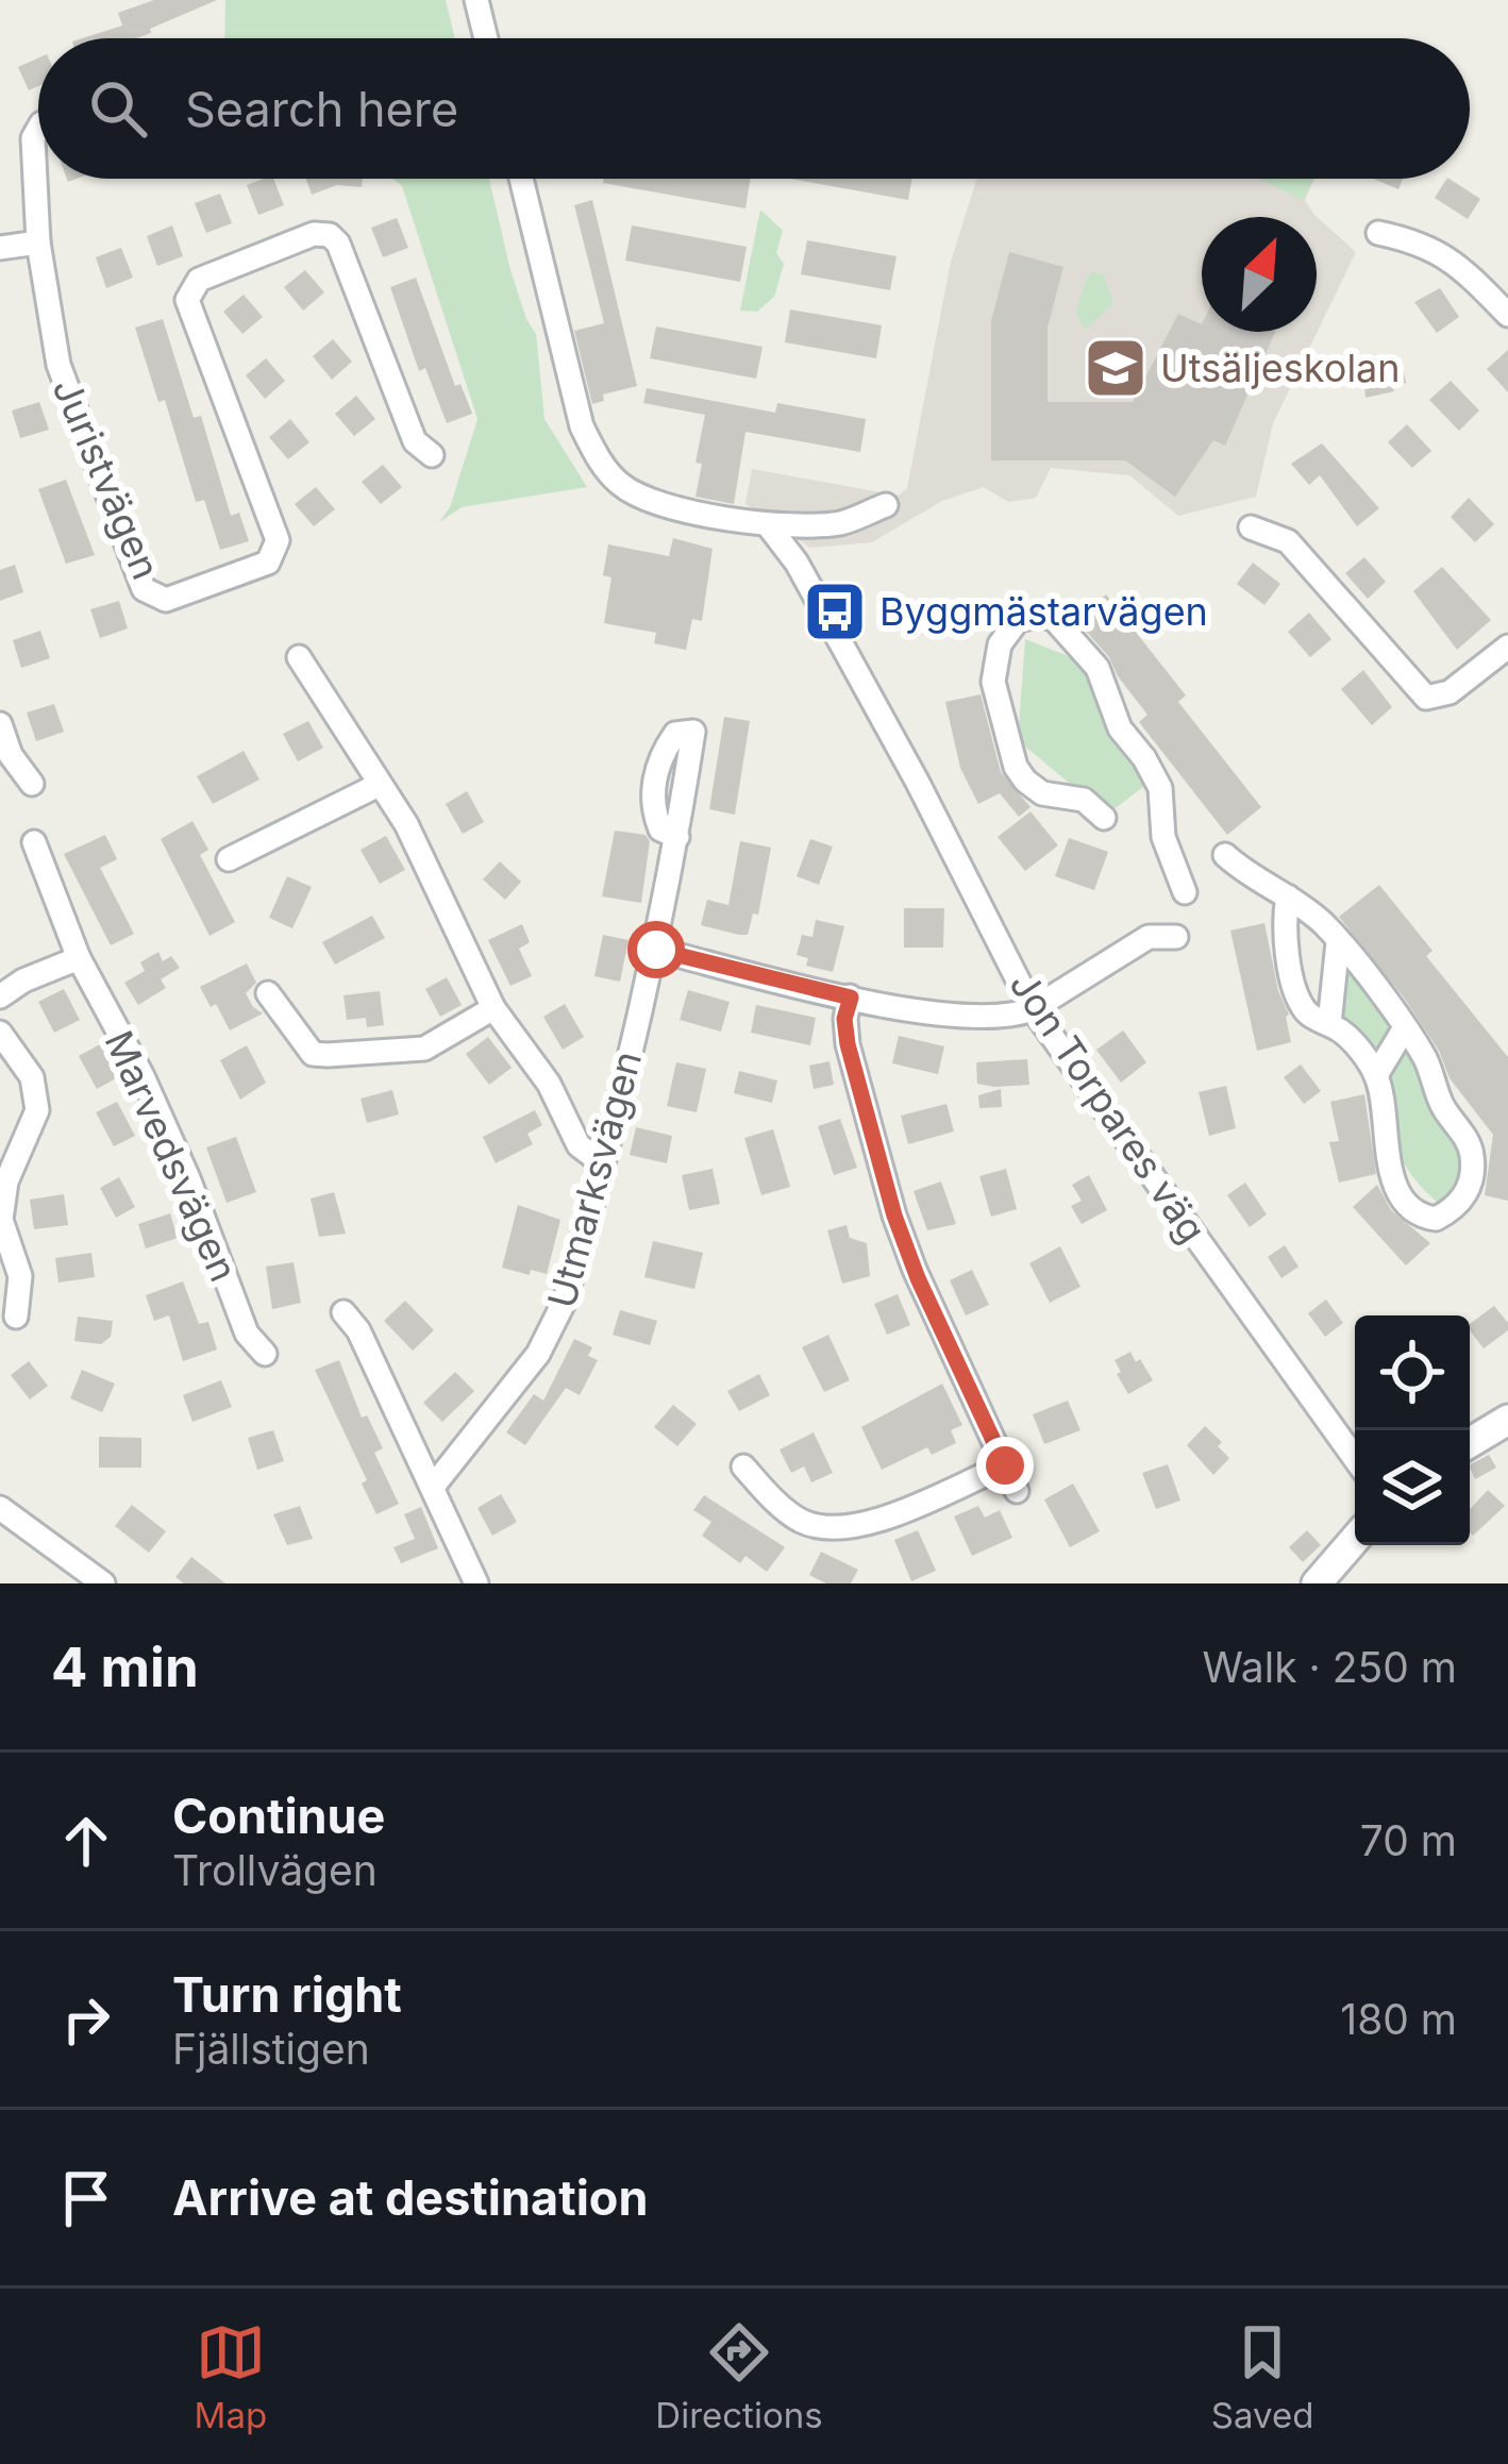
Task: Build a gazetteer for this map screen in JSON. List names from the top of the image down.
{
  "streets": {
    "street": [
      "Juristvägen",
      "Jon Torpares väg",
      "Marvedsvägen",
      "Utmarksvägen"
    ]
  },
  "places": {
    "school or university": ["Utsäljeskolan"],
    "bus stop": ["Byggmästarvägen"]
  },
  "north": "top right",
  "page": {
    "search": "Search here",
    "heading": ["4 min", "Walk · 250 m"],
    "list": [
      ["Continue", "Trollvägen", "70 m"],
      ["Turn right", "Fjällstigen", "180 m"],
      "Arrive at destination"
    ],
    "nav": ["Map", "Directions", "Saved"]
  }
}
